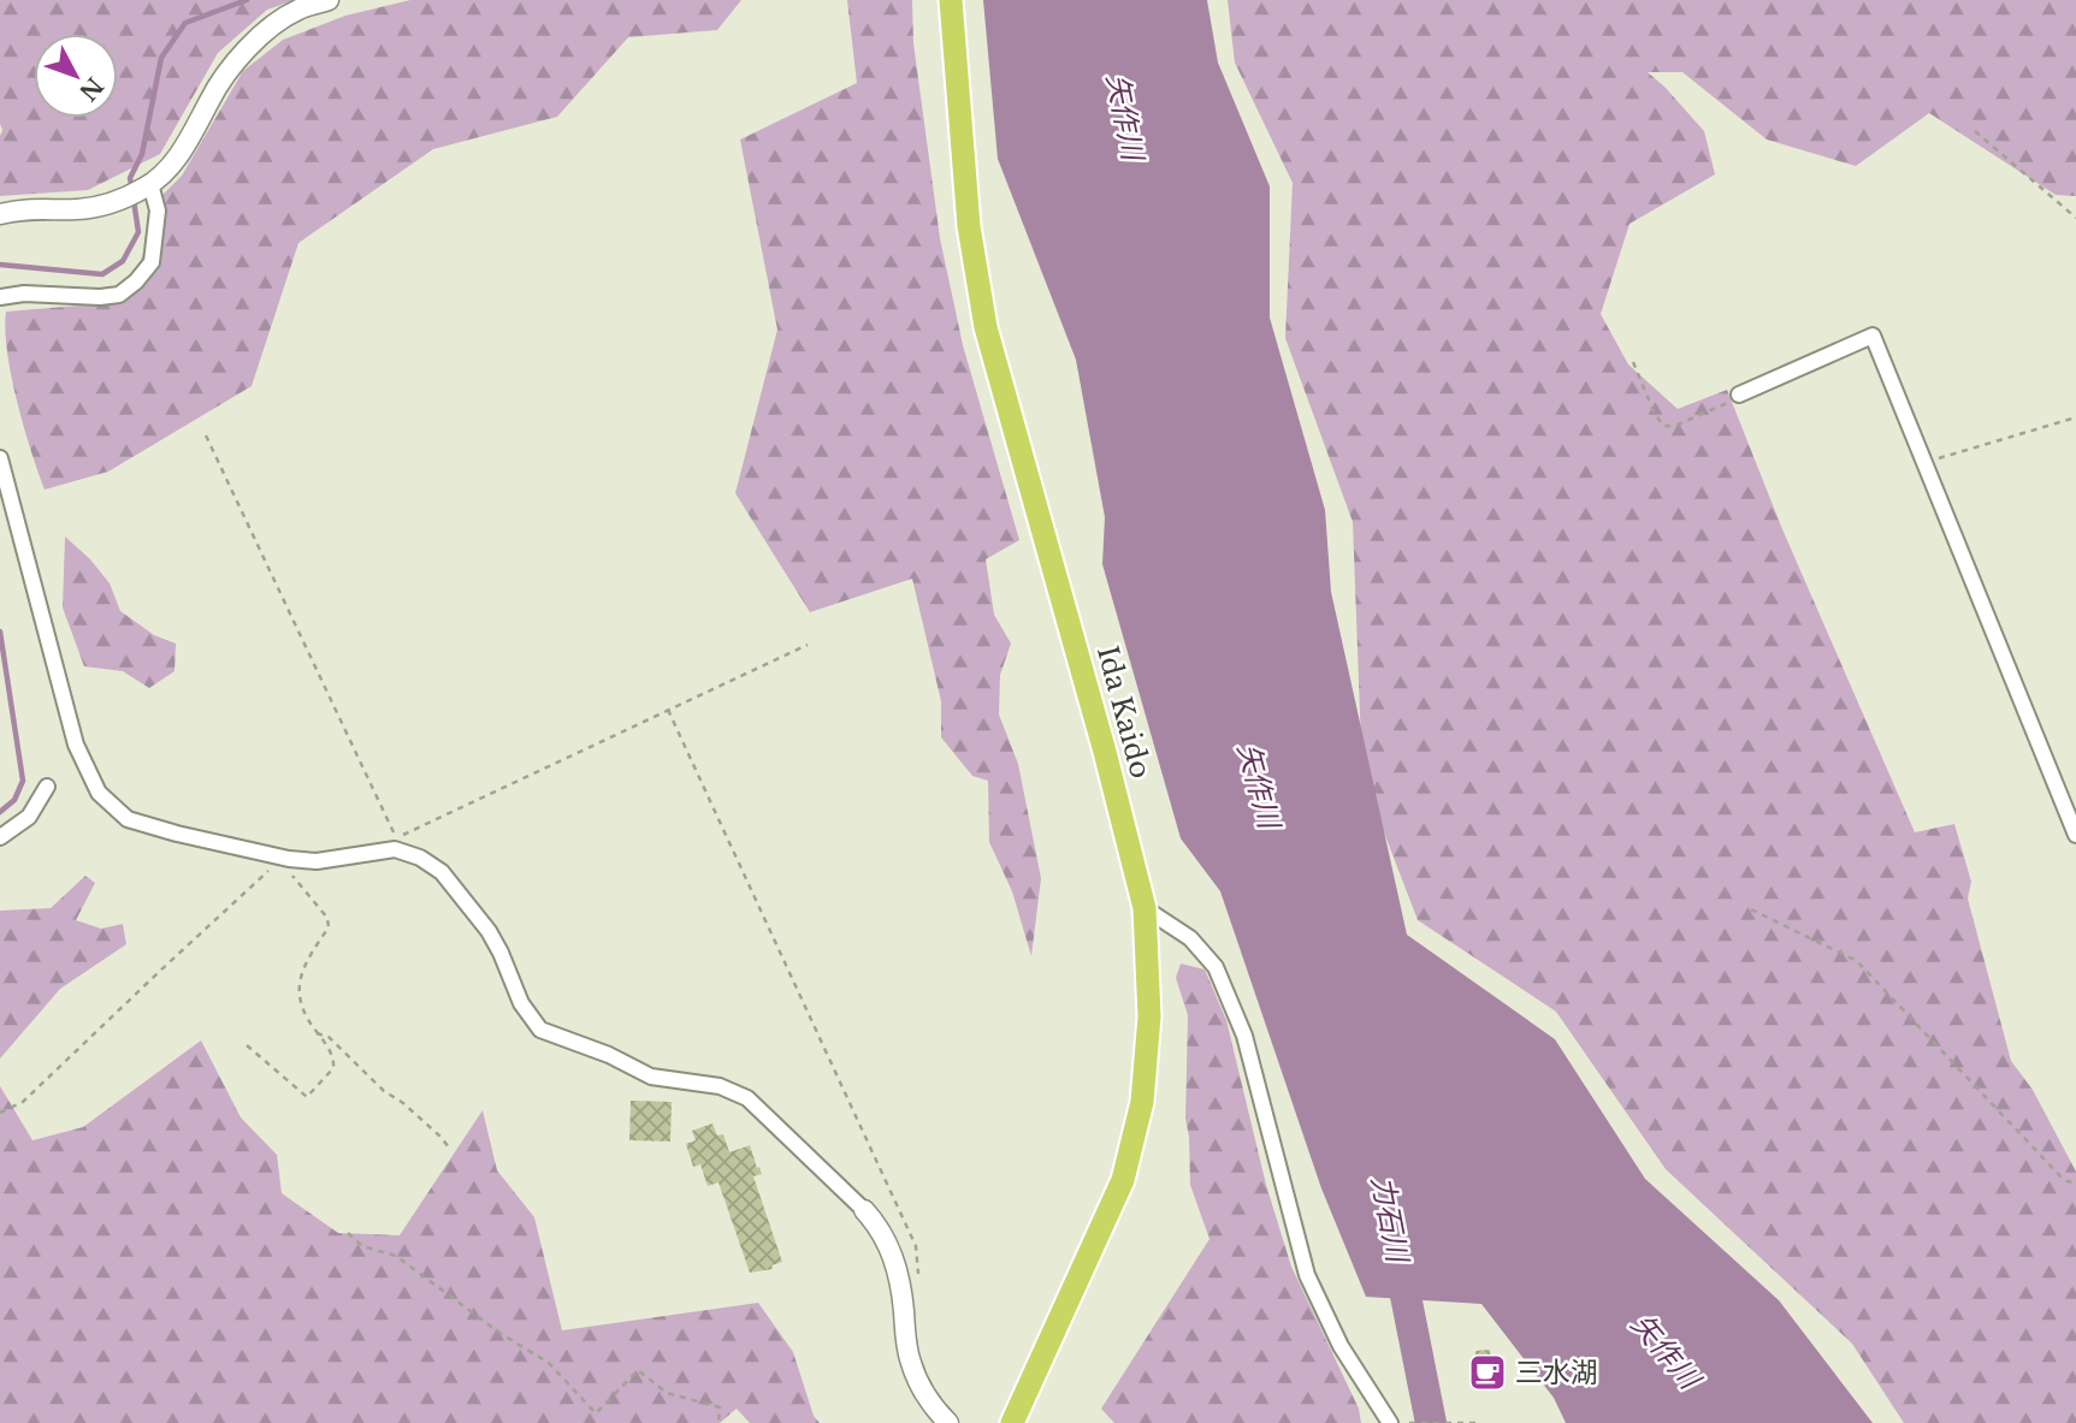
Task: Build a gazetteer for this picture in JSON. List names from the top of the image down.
{
  "streets": {
    "highway": ["Ida Kaido"]
  },
  "water": ["矢作川", "力石川"],
  "places": {
    "cafe": ["三水湖"]
  },
  "north": "bottom right"
}
